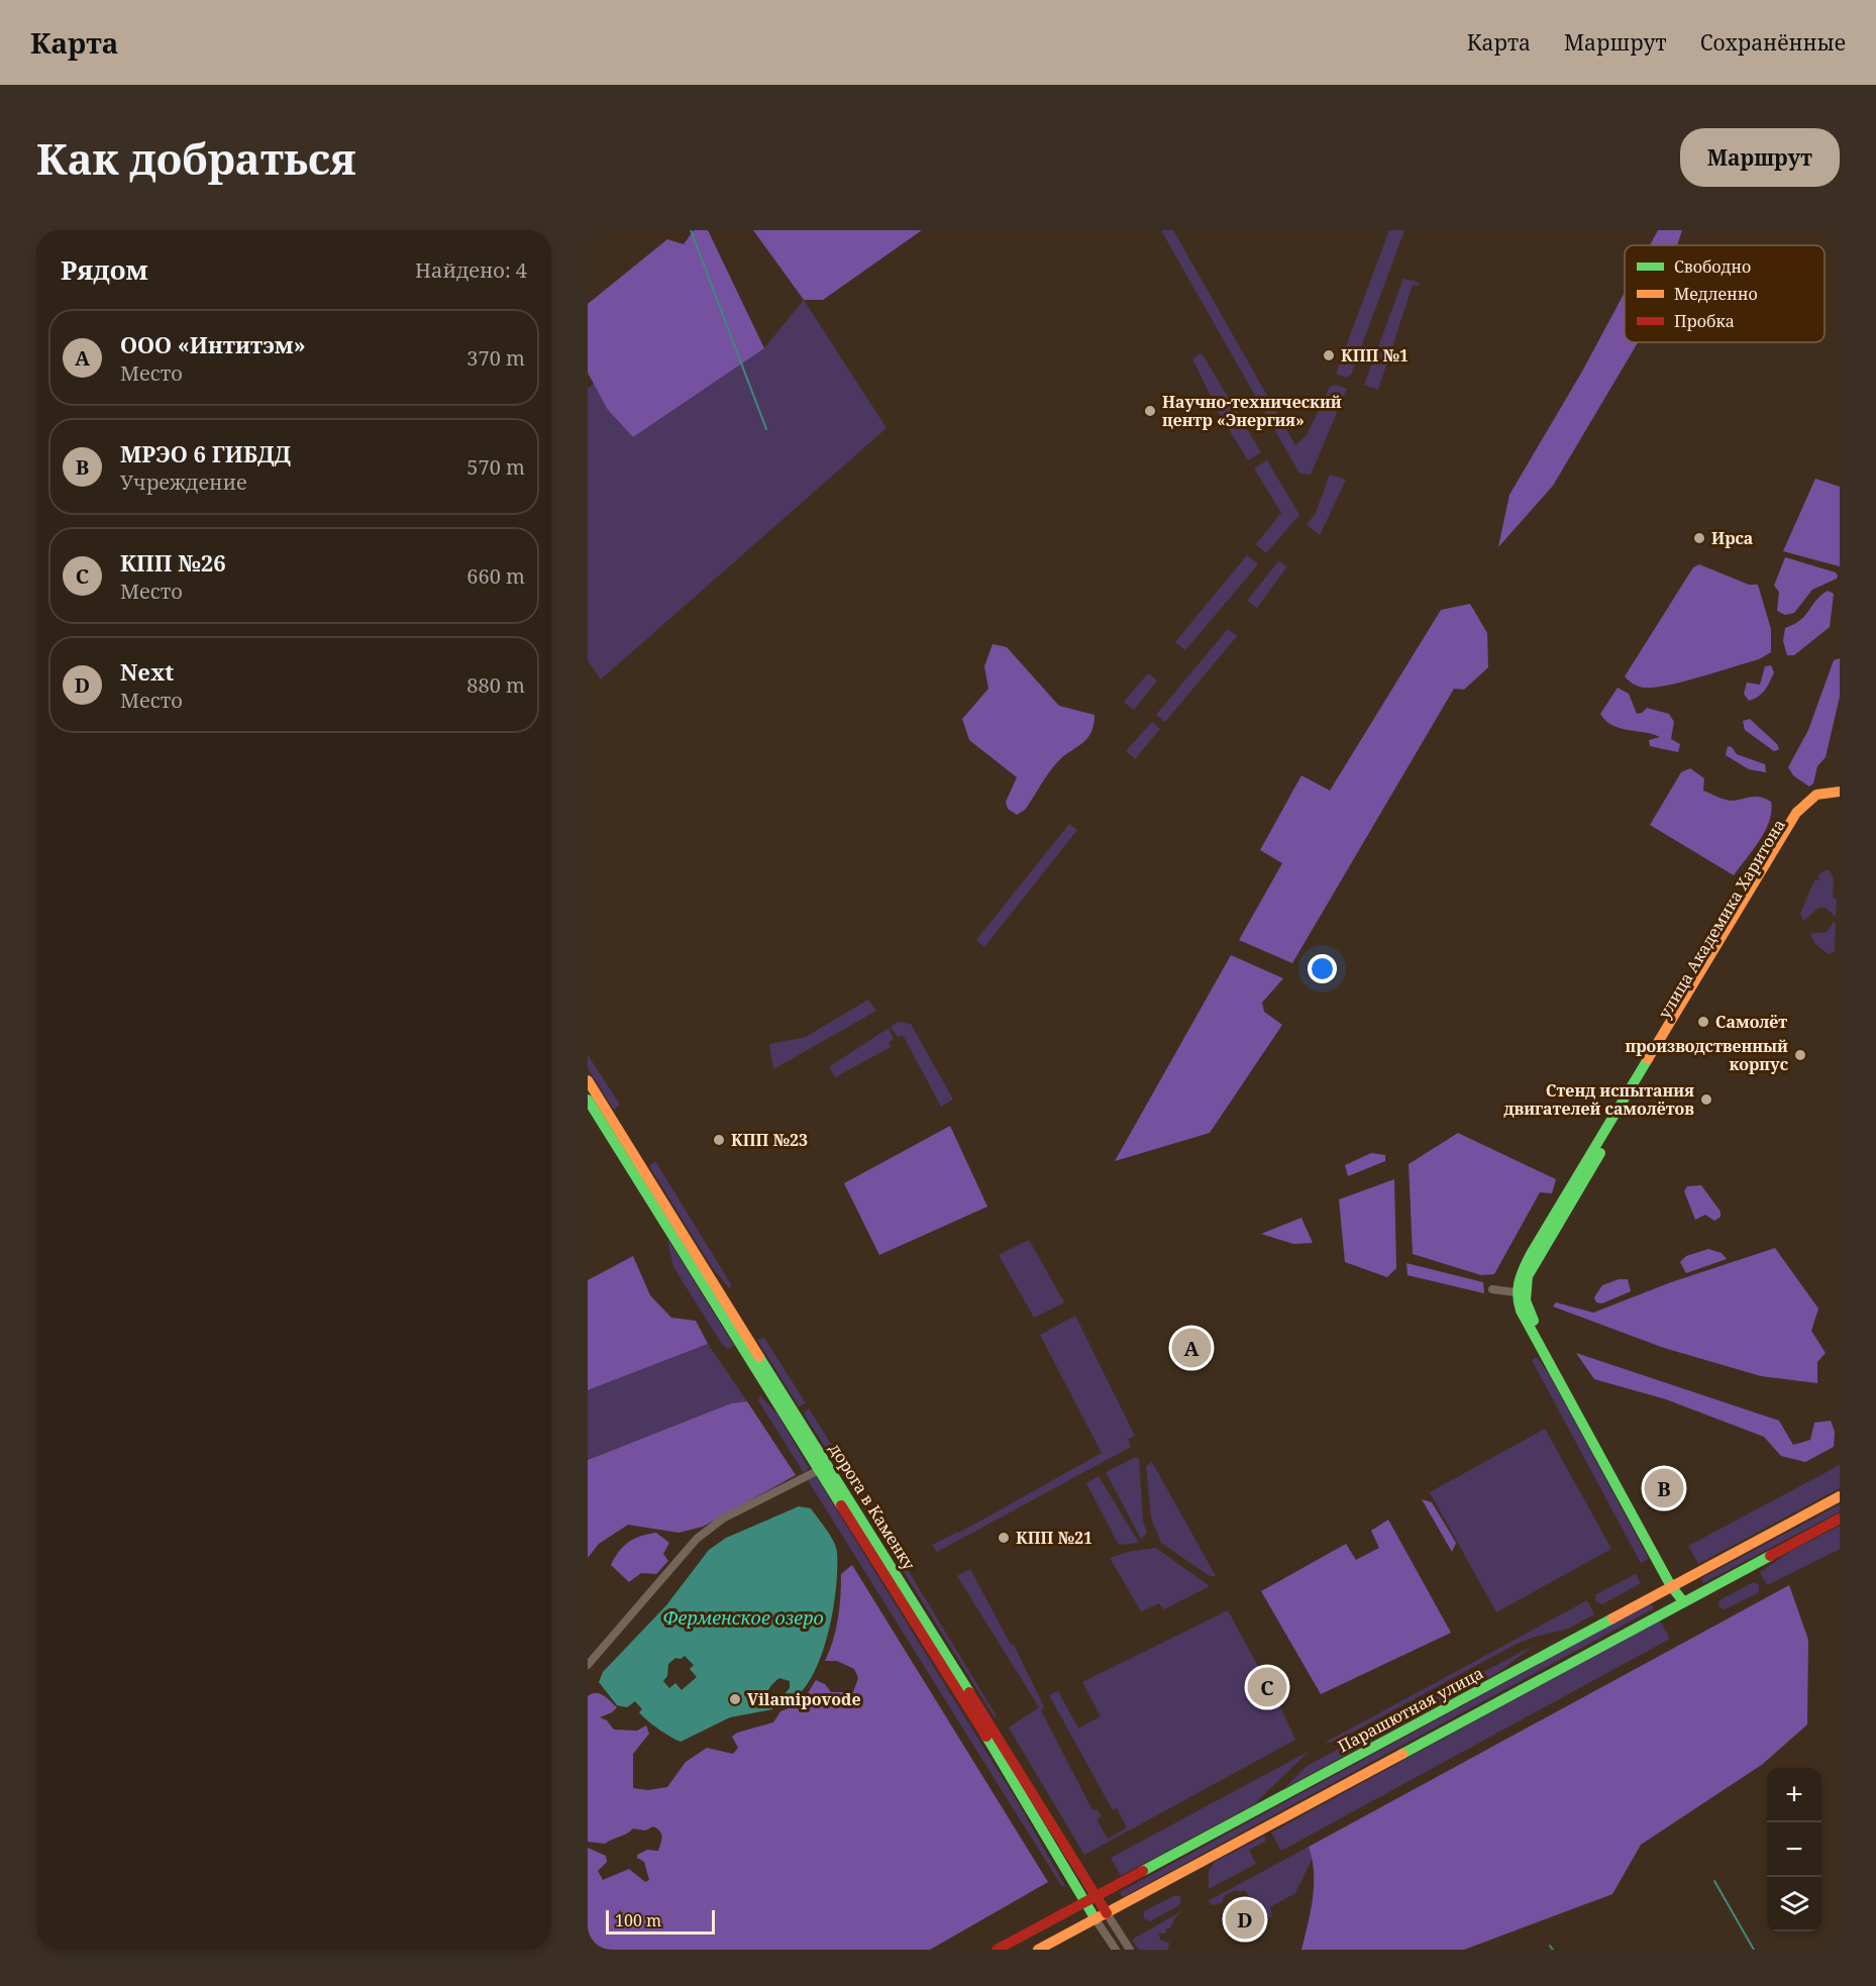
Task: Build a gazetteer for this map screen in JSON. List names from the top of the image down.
{
  "streets": {
    "main road": ["улица Академика Харитона", "дорога в Каменку", "Парашютная улица"]
  },
  "crossings": [
    ["улица Академика Харитона", "Парашютная улица"],
    ["дорога в Каменку", "Парашютная улица"]
  ],
  "water": ["Ферменское озеро"],
  "places": [
    "КПП №1",
    "Научно-технический центр «Энергия»",
    "Ирса",
    "Самолёт",
    "производственный корпус",
    "Стенд испытания двигателей самолётов",
    "КПП №23",
    "КПП №21",
    "Vilamipovode"
  ],
  "legend": ["Свободно", "Медленно", "Пробка"],
  "scale_bar": "100 m",
  "page": {
    "header": "Карта",
    "nav": ["Карта", "Маршрут", "Сохранённые"],
    "buttons": "Маршрут",
    "title": "Как добраться",
    "heading": ["Рядом", "Найдено: 4"],
    "list": [
      {
        "mark": "A",
        "name": "ООО «Интитэм»",
        "note": "Место",
        "value": "370 m"
      },
      {
        "mark": "B",
        "name": "МРЭО 6 ГИБДД",
        "note": "Учреждение",
        "value": "570 m"
      },
      {
        "mark": "C",
        "name": "КПП №26",
        "note": "Место",
        "value": "660 m"
      },
      {
        "mark": "D",
        "name": "Next",
        "note": "Место",
        "value": "880 m"
      }
    ],
    "pins": [
      "A",
      "B",
      "C",
      "D"
    ],
    "map_buttons": ["+", "−"],
    "scale": "100 m"
  }
}
